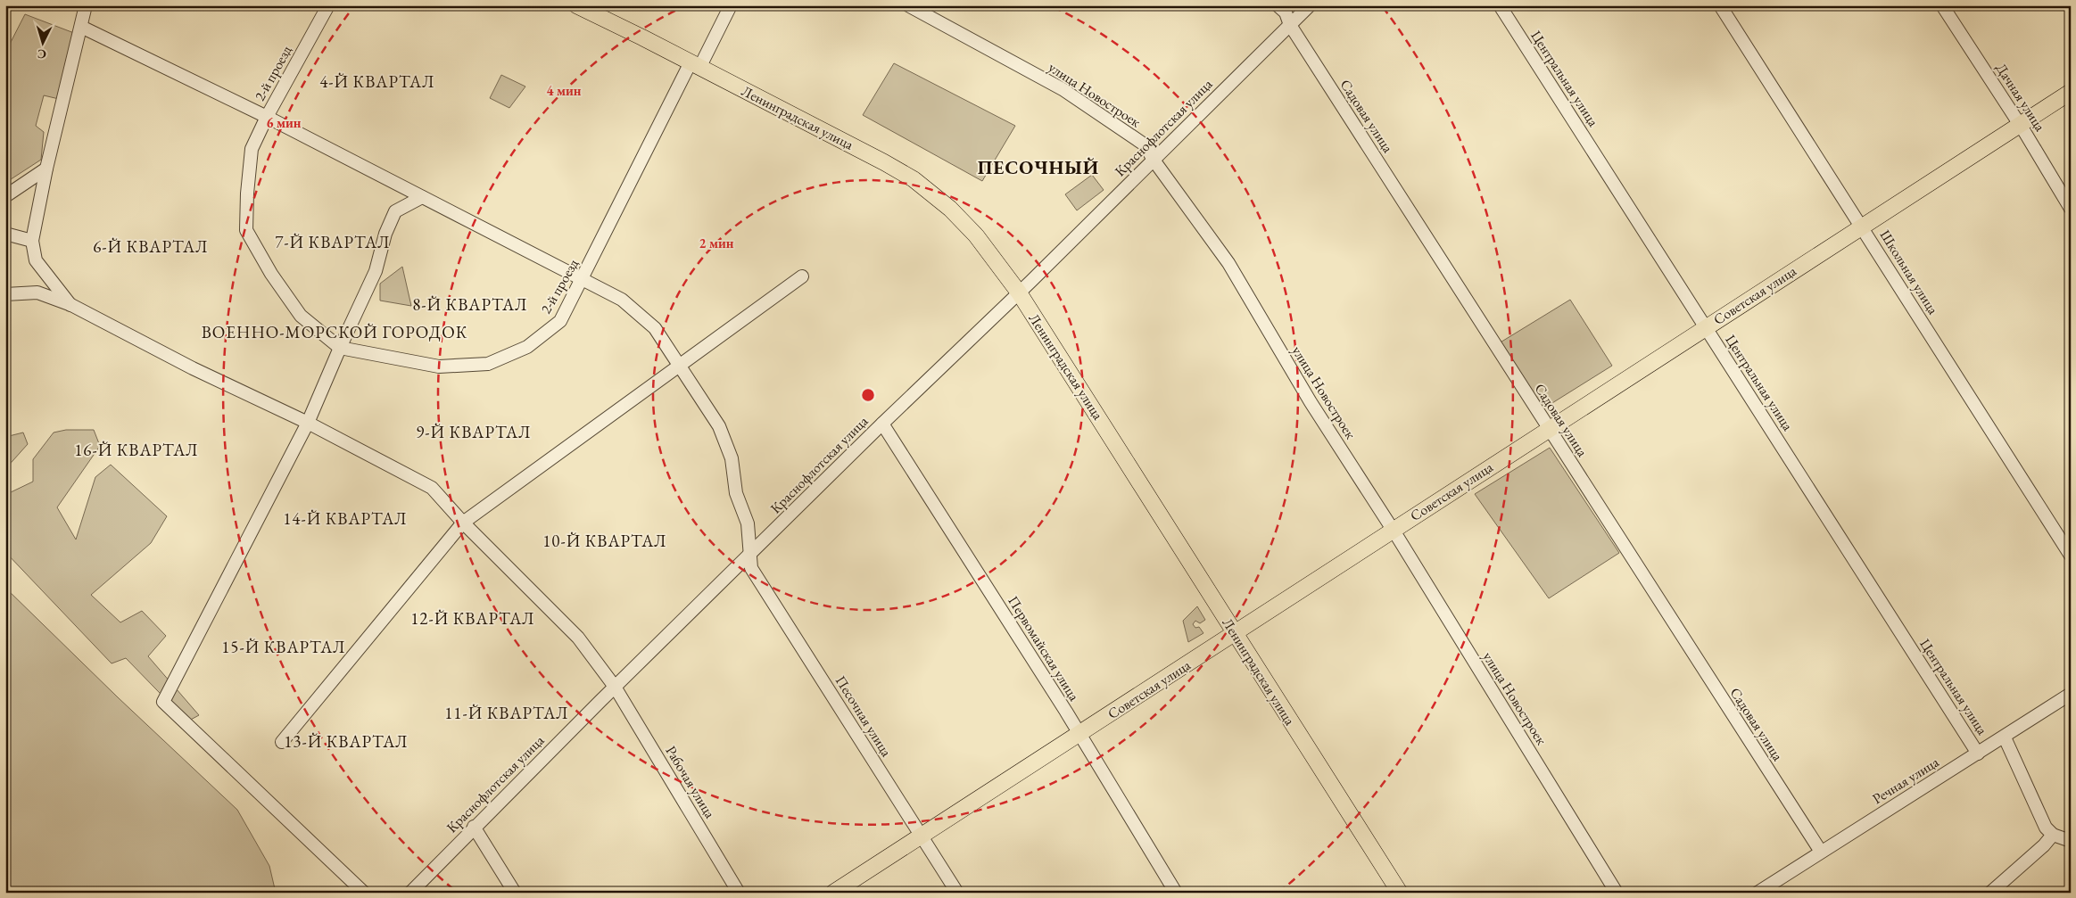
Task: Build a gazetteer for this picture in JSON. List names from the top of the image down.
{
  "streets": {
    "main road": ["Ленинградская улица", "Советская улица"],
    "street": [
      "2-й проезд",
      "Центральная улица",
      "улица Новостроек",
      "Дачная улица",
      "Садовая улица",
      "Краснофлотская улица",
      "Школьная улица",
      "Первомайская улица",
      "Песочная улица",
      "Речная улица",
      "Рабочая улица"
    ]
  },
  "crossings": [
    ["2-й проезд", "Ленинградская улица"],
    ["2-й проезд", "Песочная улица"],
    ["Центральная улица", "Советская улица"],
    ["Центральная улица", "Речная улица"],
    ["улица Новостроек", "Краснофлотская улица"],
    ["улица Новостроек", "Советская улица"],
    ["Дачная улица", "Советская улица"],
    ["Садовая улица", "Краснофлотская улица"],
    ["Садовая улица", "Советская улица"],
    ["Садовая улица", "Речная улица"],
    ["Ленинградская улица", "Краснофлотская улица"],
    ["Ленинградская улица", "Советская улица"],
    ["Краснофлотская улица", "Первомайская улица"],
    ["Краснофлотская улица", "Песочная улица"],
    ["Краснофлотская улица", "Рабочая улица"],
    ["Школьная улица", "Советская улица"],
    ["Советская улица", "Первомайская улица"],
    ["Советская улица", "Песочная улица"]
  ],
  "districts": [
    "4-Й КВАРТАЛ",
    "ПЕСОЧНЫЙ",
    "7-Й КВАРТАЛ",
    "6-Й КВАРТАЛ",
    "8-Й КВАРТАЛ",
    "ВОЕННО-МОРСКОЙ ГОРОДОК",
    "9-Й КВАРТАЛ",
    "16-Й КВАРТАЛ",
    "14-Й КВАРТАЛ",
    "10-Й КВАРТАЛ",
    "12-Й КВАРТАЛ",
    "15-Й КВАРТАЛ",
    "11-Й КВАРТАЛ",
    "13-Й КВАРТАЛ"
  ],
  "north": "bottom",
  "rings": ["4 мин", "6 мин", "2 мин"]
}
